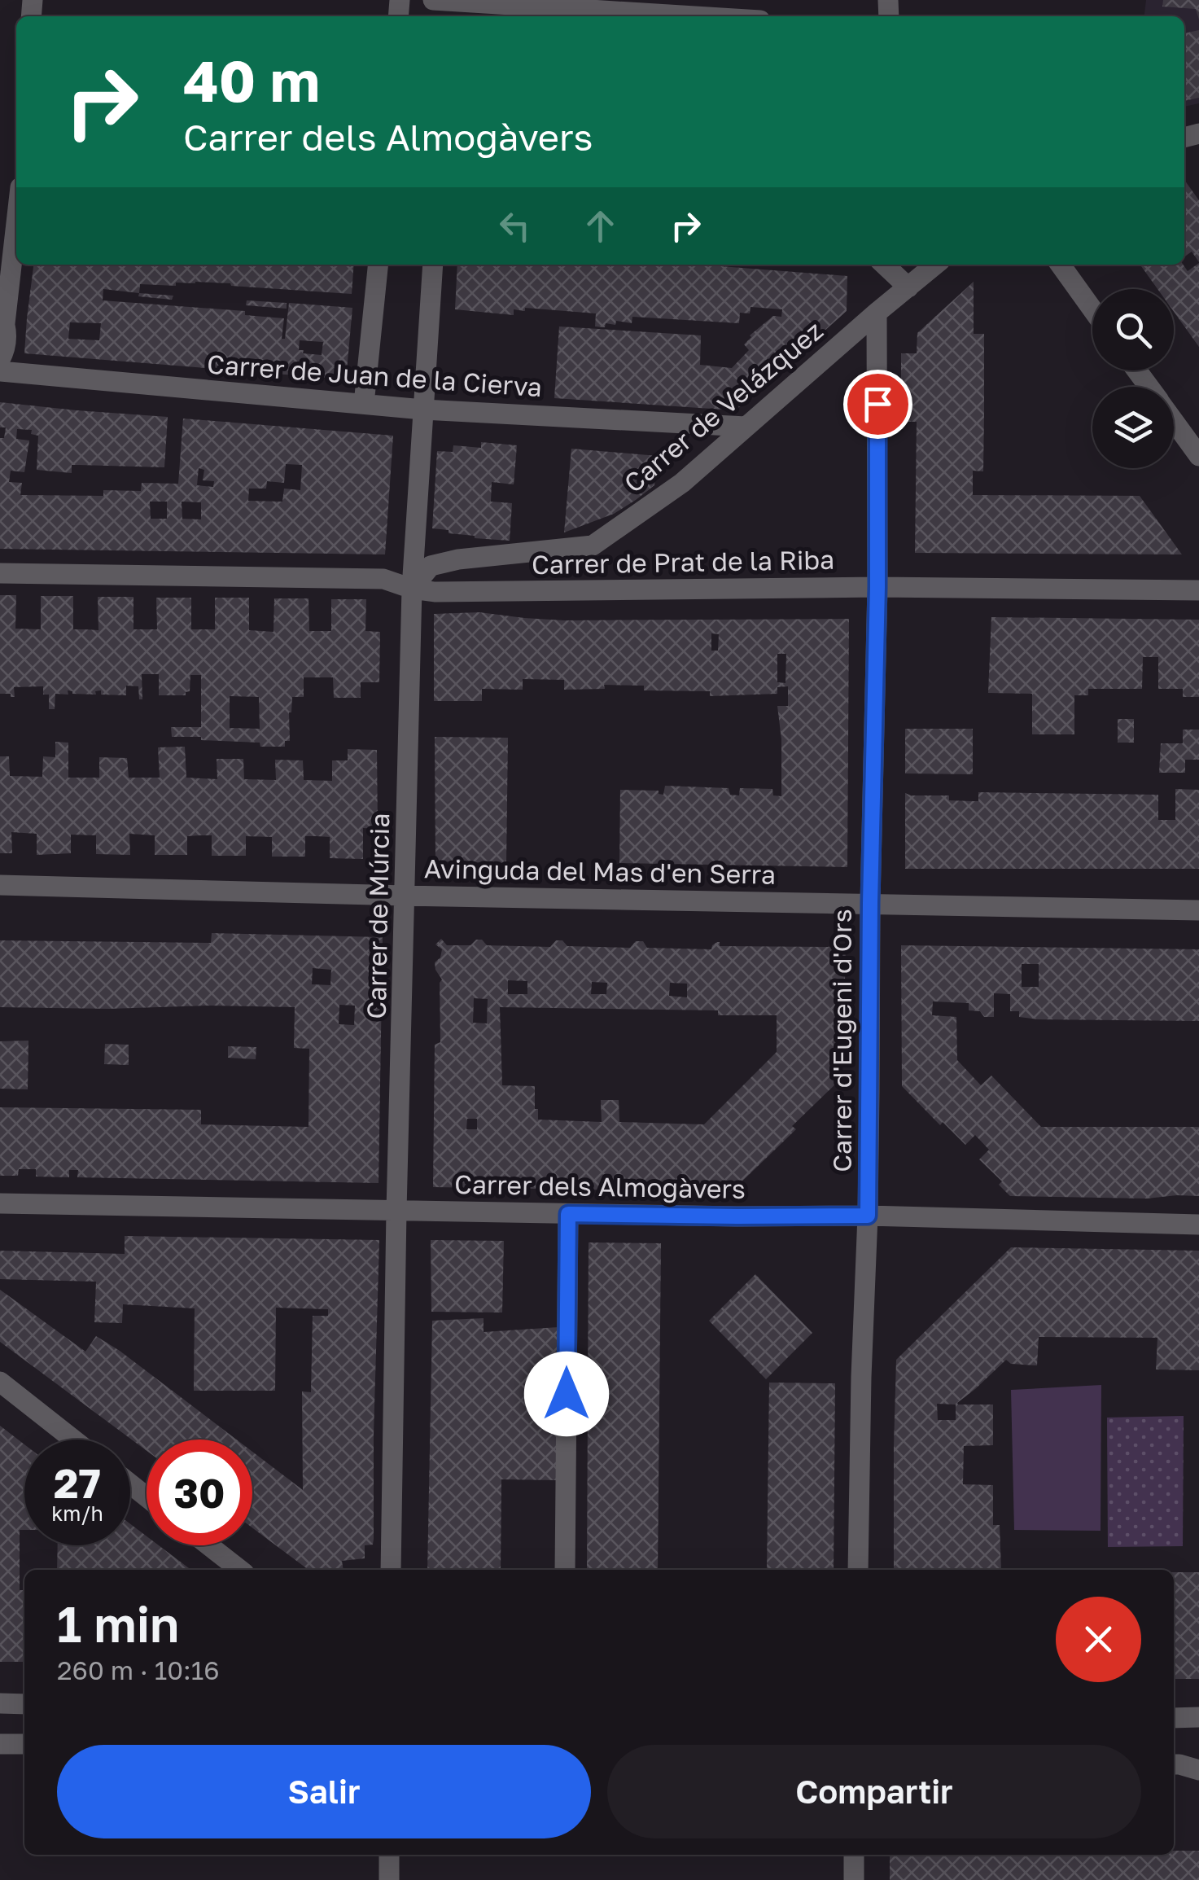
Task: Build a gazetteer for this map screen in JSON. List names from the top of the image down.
{
  "streets": {
    "street": [
      "Carrer de Juan de la Cierva",
      "Carrer de Velázquez",
      "Carrer de Prat de la Riba",
      "Avinguda del Mas d'en Serra",
      "Carrer de Múrcia",
      "Carrer d'Eugeni d'Ors",
      "Carrer dels Almogàvers"
    ]
  },
  "crossings": [
    ["Carrer de Juan de la Cierva", "Carrer de Velázquez"],
    ["Carrer de Juan de la Cierva", "Carrer de Múrcia"],
    ["Carrer de Velázquez", "Carrer de Prat de la Riba"],
    ["Carrer de Velázquez", "Carrer de Múrcia"],
    ["Carrer de Velázquez", "Carrer d'Eugeni d'Ors"],
    ["Carrer de Prat de la Riba", "Carrer de Múrcia"],
    ["Carrer de Prat de la Riba", "Carrer d'Eugeni d'Ors"],
    ["Avinguda del Mas d'en Serra", "Carrer de Múrcia"],
    ["Avinguda del Mas d'en Serra", "Carrer d'Eugeni d'Ors"],
    ["Carrer de Múrcia", "Carrer dels Almogàvers"],
    ["Carrer d'Eugeni d'Ors", "Carrer dels Almogàvers"]
  ],
  "page": {
    "turn": ["40 m", "Carrer dels Almogàvers"],
    "speed": "27 km/h",
    "limit": "30",
    "heading": ["1 min", "260 m · 10:16"],
    "buttons": ["Salir", "Compartir"]
  }
}
